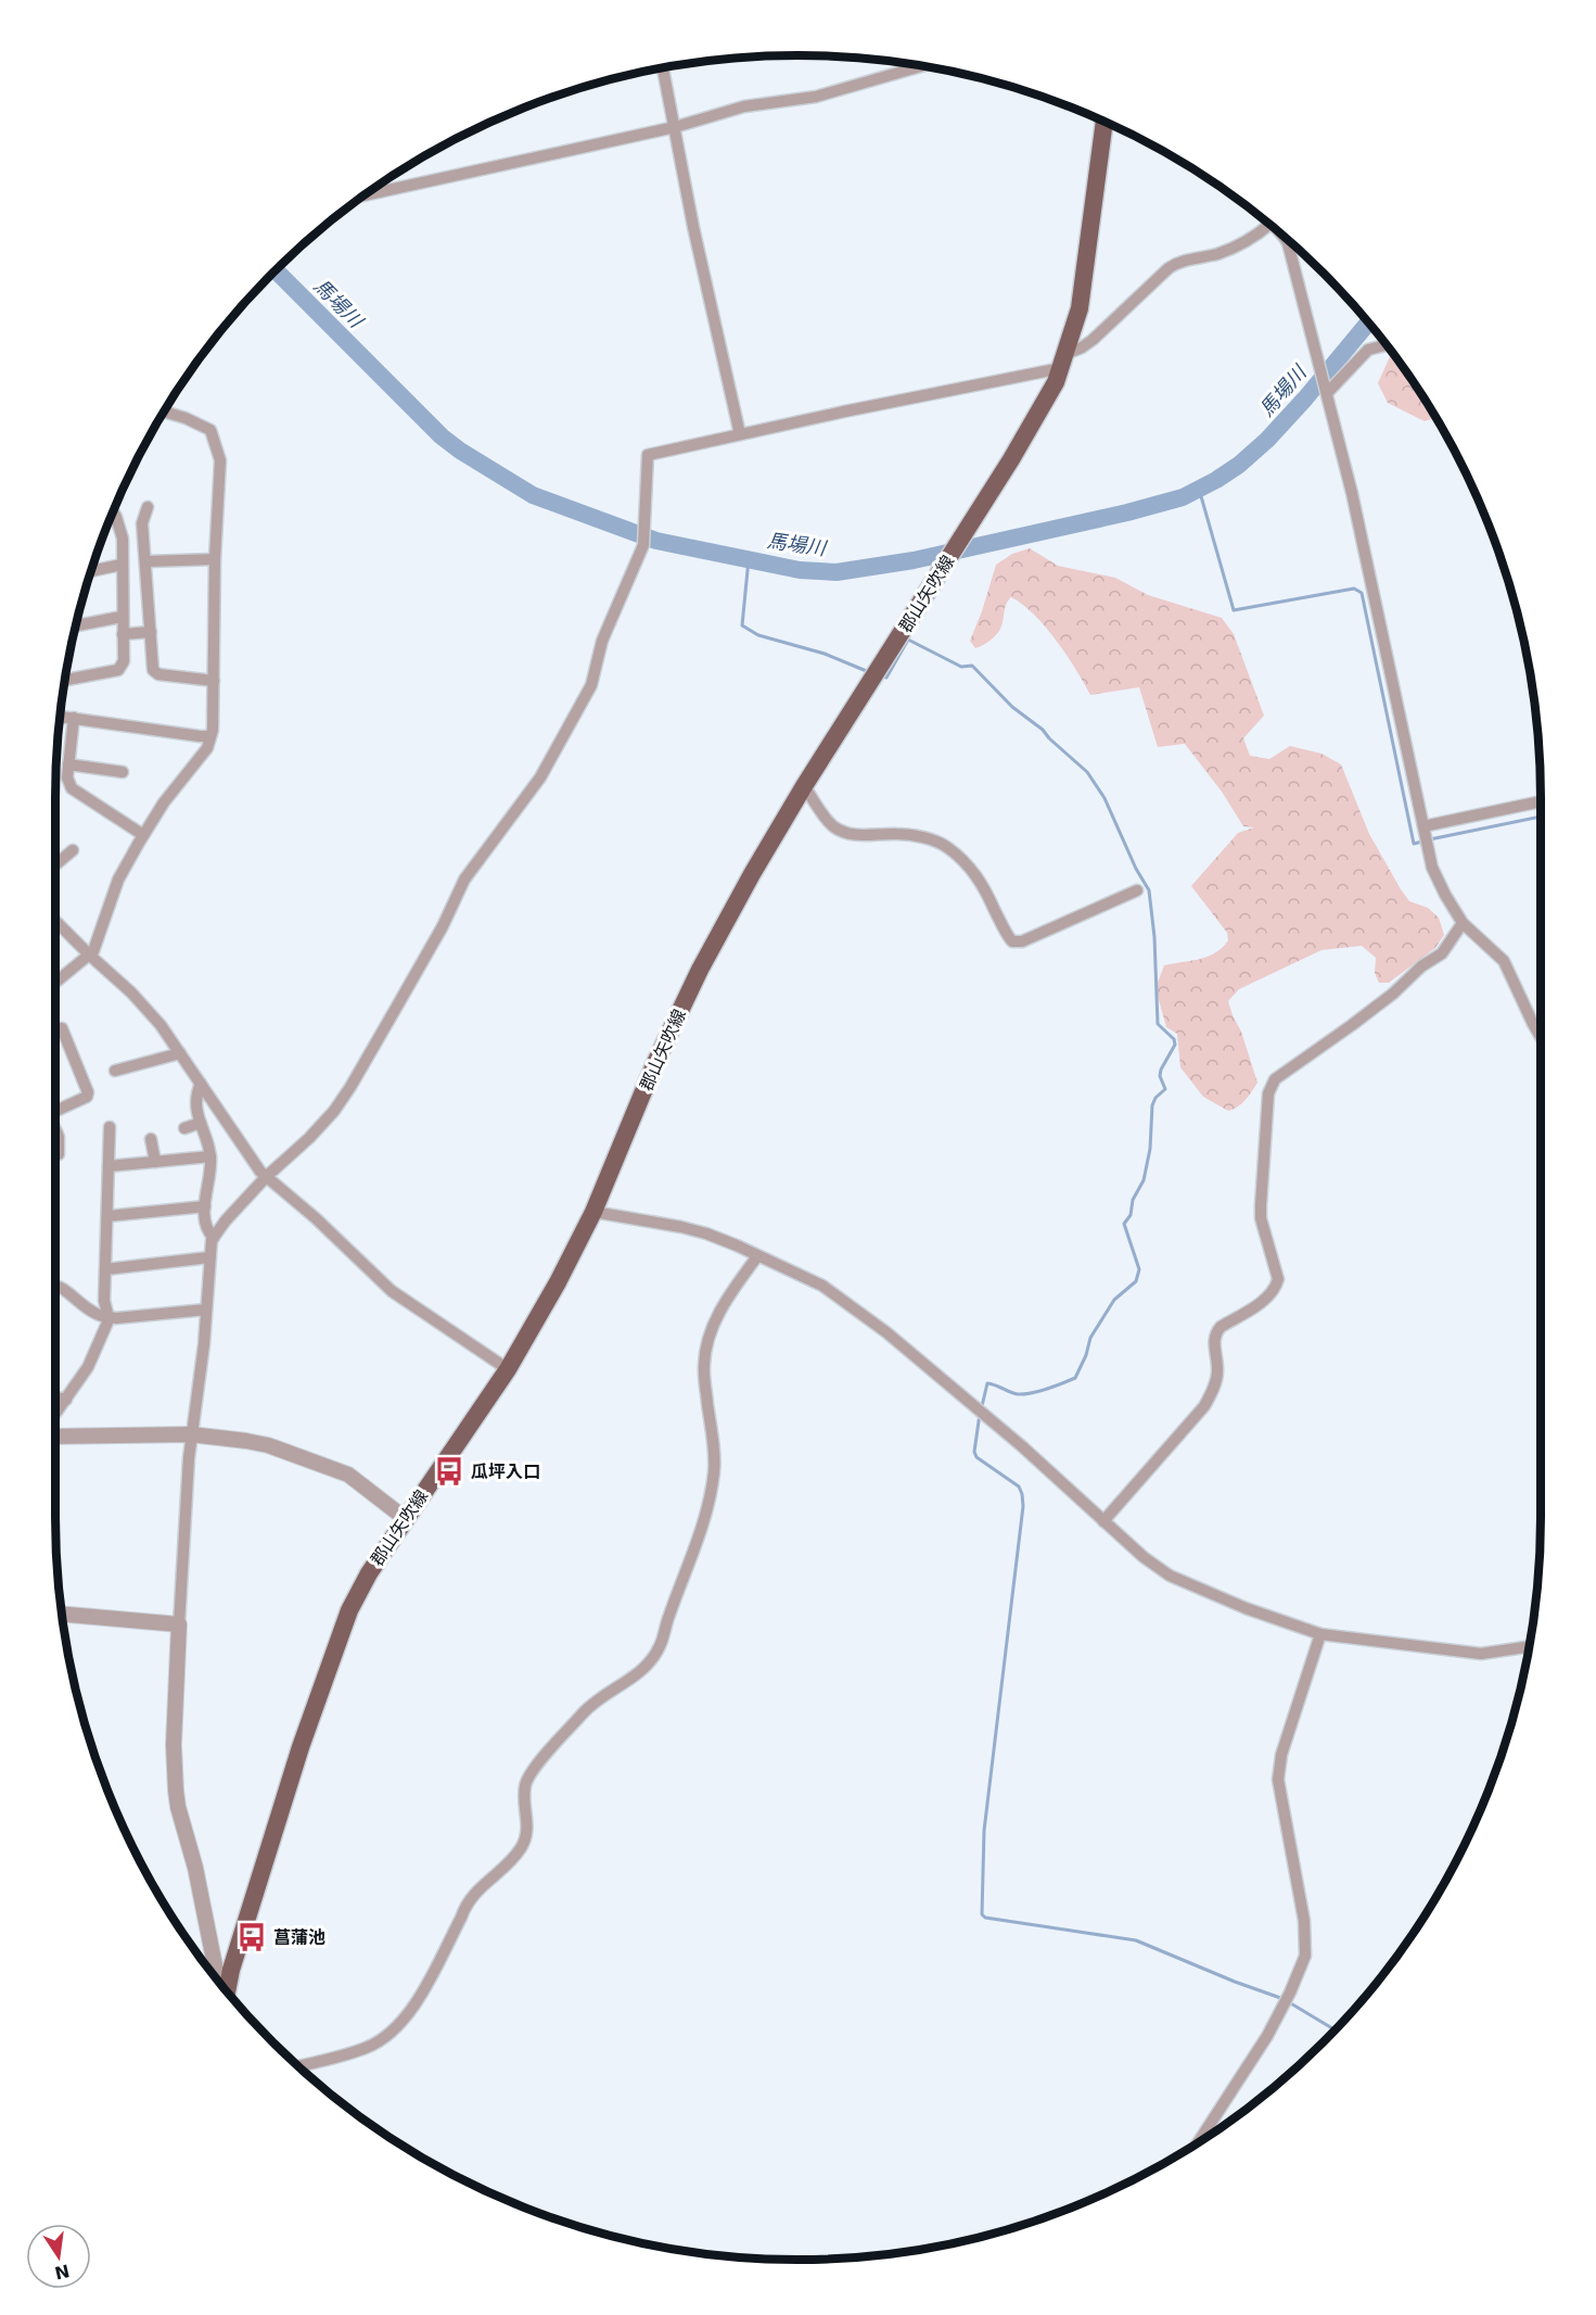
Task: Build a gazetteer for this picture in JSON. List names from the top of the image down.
{
  "streets": {
    "main road": ["郡山矢吹線"]
  },
  "water": ["馬場川"],
  "places": {
    "bus stop": ["瓜坪入口", "菖蒲池"]
  },
  "north": "bottom"
}
